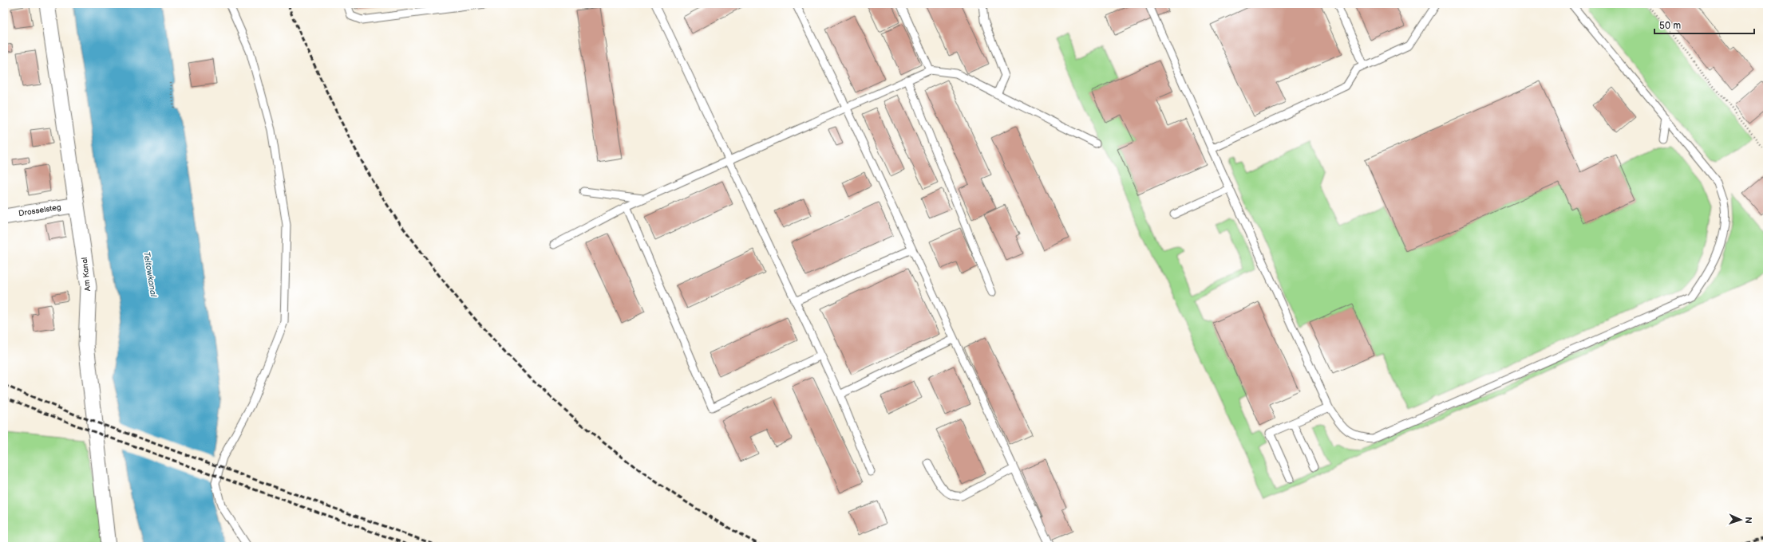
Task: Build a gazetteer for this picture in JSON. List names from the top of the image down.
{
  "streets": {
    "street": ["Drosselsteg", "Am Kanal"]
  },
  "crossings": [
    ["Drosselsteg", "Am Kanal"]
  ],
  "water": ["Teltowkanal"],
  "scale_bar": "50 m",
  "north": "right"
}
